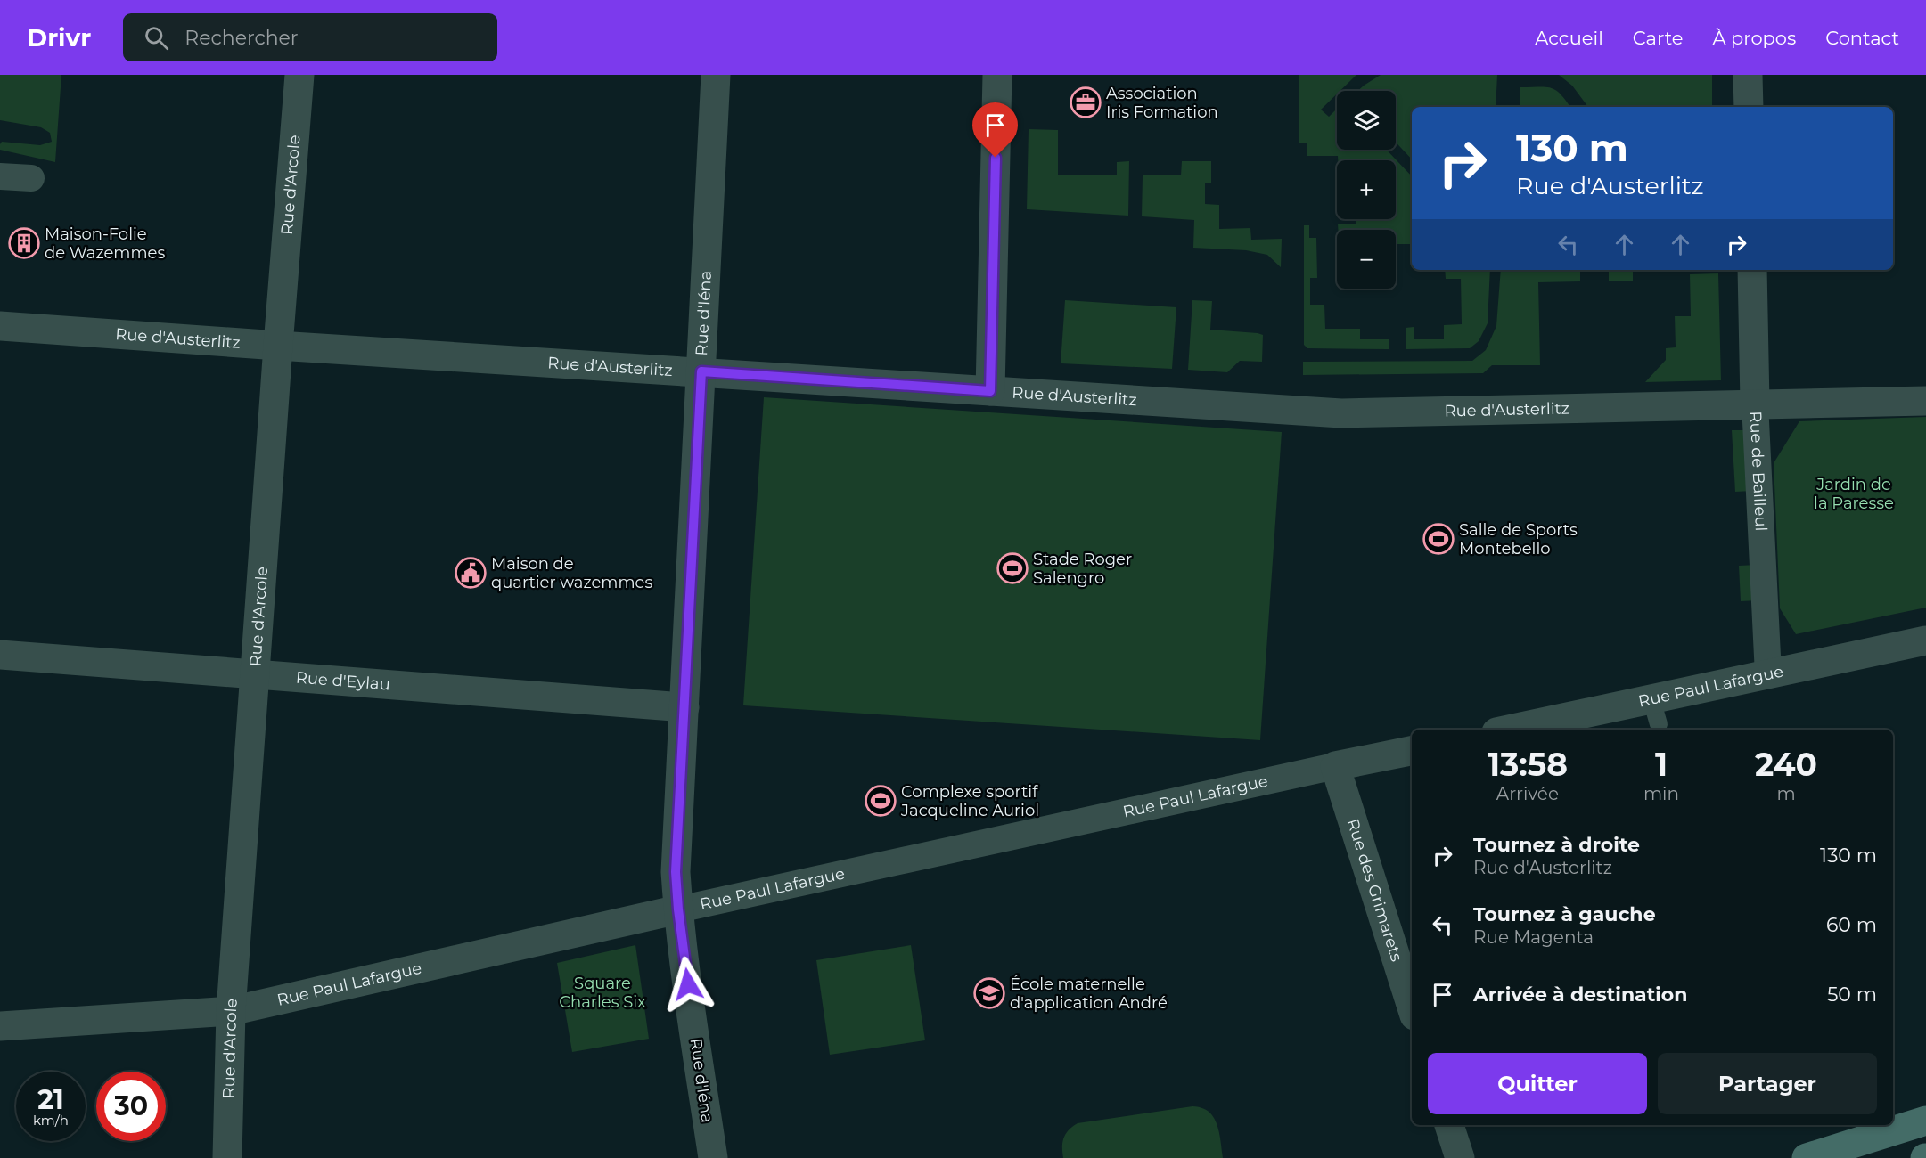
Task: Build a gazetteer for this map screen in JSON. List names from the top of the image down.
{
  "streets": {
    "street": [
      "Rue d'Arcole",
      "Rue d'Iéna",
      "Rue d'Austerlitz",
      "Rue de Bailleul",
      "Rue d'Eylau",
      "Rue Paul Lafargue",
      "Rue des Grimarets"
    ]
  },
  "crossings": [
    ["Rue d'Arcole", "Rue d'Austerlitz"],
    ["Rue d'Arcole", "Rue d'Eylau"],
    ["Rue d'Arcole", "Rue Paul Lafargue"],
    ["Rue d'Iéna", "Rue d'Austerlitz"],
    ["Rue d'Iéna", "Rue d'Eylau"],
    ["Rue d'Iéna", "Rue Paul Lafargue"],
    ["Rue d'Austerlitz", "Rue de Bailleul"],
    ["Rue de Bailleul", "Rue Paul Lafargue"],
    ["Rue Paul Lafargue", "Rue des Grimarets"]
  ],
  "parks": ["Jardin de la Paresse", "Square Charles Six"],
  "places": {
    "office": ["Association Iris Formation"],
    "building": ["Maison-Folie de Wazemmes"],
    "sports": ["Salle de Sports Montebello", "Stade Roger Salengro", "Complexe sportif Jacqueline Auriol"],
    "public building": ["Maison de quartier wazemmes"],
    "school or university": ["École maternelle d'application André"]
  },
  "page": {
    "header": "Drivr",
    "search": "Rechercher",
    "nav": [
      "Accueil",
      "Carte",
      "À propos",
      "Contact"
    ],
    "map_buttons": ["+", "−"],
    "turn": ["130 m", "Rue d'Austerlitz"],
    "eta": [
      "13:58",
      "Arrivée",
      "1",
      "min",
      "240",
      "m"
    ],
    "list": [
      {
        "name": "Tournez à droite",
        "note": "Rue d'Austerlitz",
        "value": "130 m"
      },
      {
        "name": "Tournez à gauche",
        "note": "Rue Magenta",
        "value": "60 m"
      },
      {
        "name": "Arrivée à destination",
        "value": "50 m"
      }
    ],
    "buttons": ["Quitter", "Partager"],
    "speed": "21 km/h",
    "limit": "30"
  }
}
